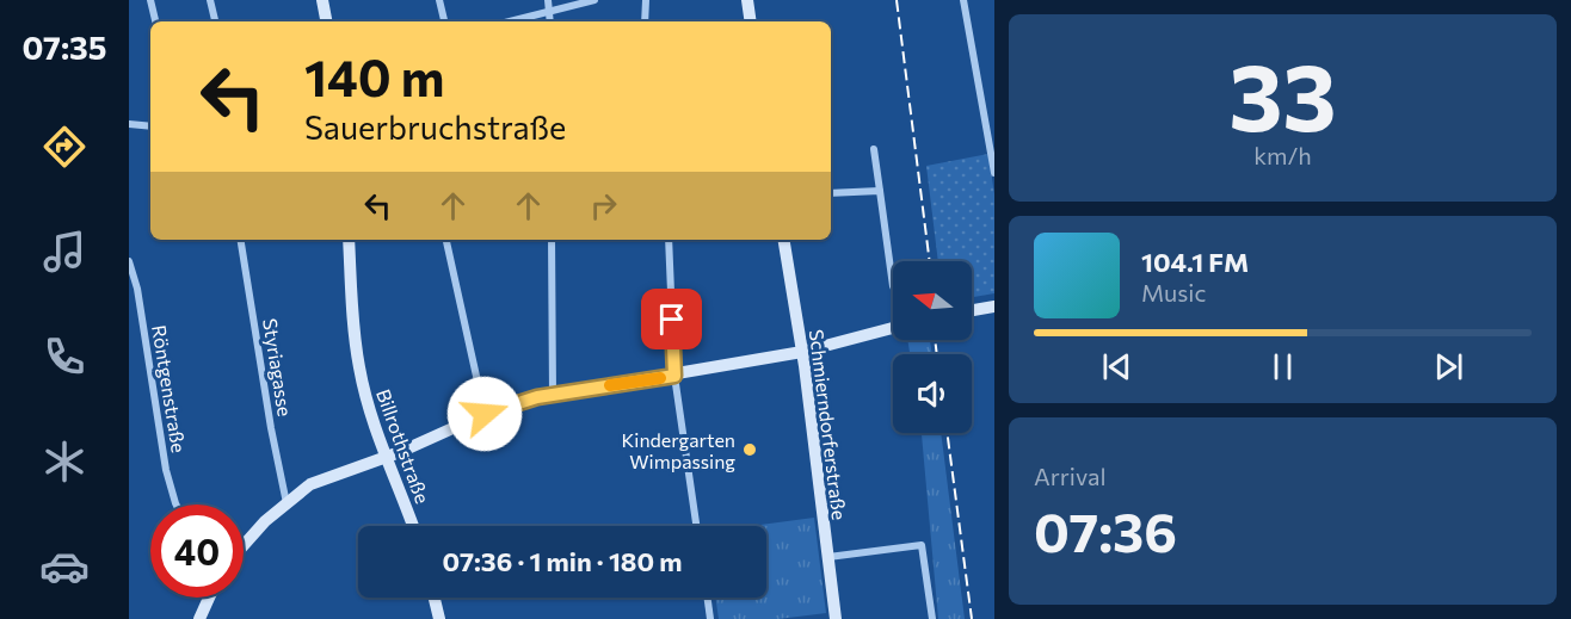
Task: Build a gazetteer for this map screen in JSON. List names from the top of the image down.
{
  "streets": {
    "street": [
      "Styriagasse",
      "Röntgenstraße",
      "Schmierndorferstraße",
      "Billrothstraße"
    ]
  },
  "places": ["Kindergarten Wimpassing"],
  "north": "left",
  "page": {
    "tabs": "07:35",
    "tile": [
      ["33", "km/h"],
      ["Arrival", "07:36"]
    ],
    "turn": ["140 m", "Sauerbruchstraße"],
    "song": ["104.1 FM", "Music"],
    "limit": "40",
    "trip": "07:36 · 1 min · 180 m"
  }
}
